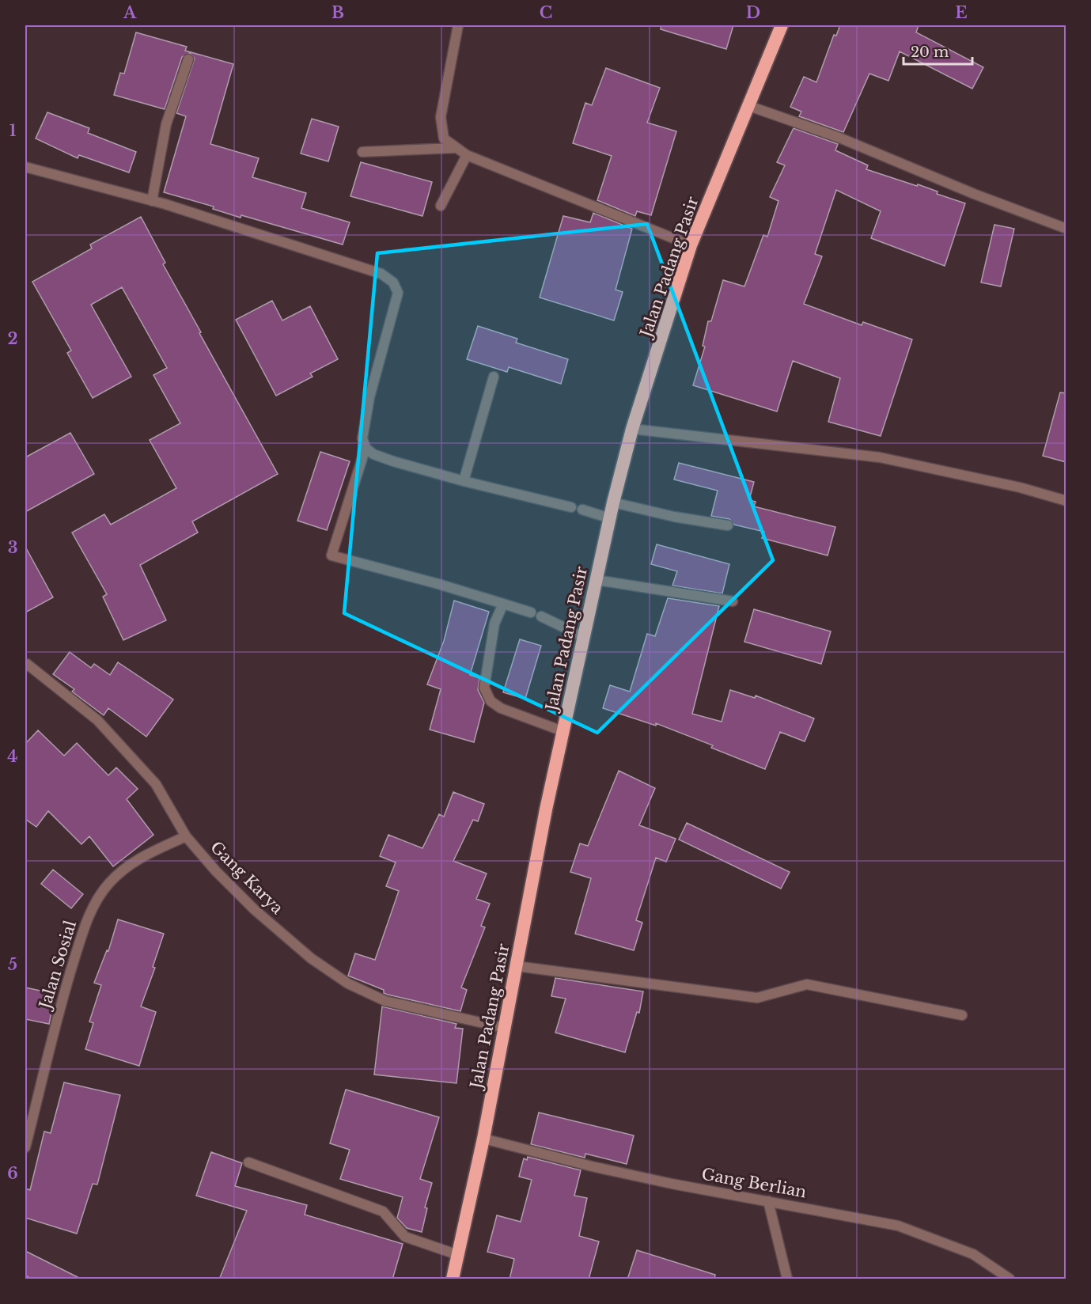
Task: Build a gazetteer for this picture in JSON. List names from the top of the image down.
{
  "streets": {
    "highway": ["Jalan Padang Pasir"],
    "street": ["Gang Karya", "Jalan Sosial", "Gang Berlian"]
  },
  "crossings": [
    ["Jalan Padang Pasir", "Gang Karya"],
    ["Jalan Padang Pasir", "Gang Berlian"],
    ["Gang Karya", "Jalan Sosial"]
  ],
  "scale_bar": "20 m",
  "grid": {
    "columns": [
      "A",
      "B",
      "C",
      "D",
      "E"
    ],
    "rows": [
      "1",
      "2",
      "3",
      "4",
      "5",
      "6"
    ]
  }
}
